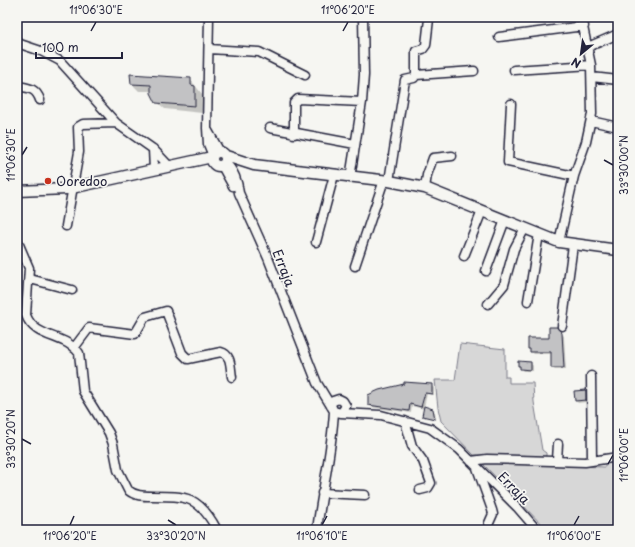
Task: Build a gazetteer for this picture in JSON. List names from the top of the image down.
{
  "streets": {
    "street": ["Erraja"]
  },
  "places": ["Ooredoo"],
  "scale_bar": "100 m",
  "north": "bottom left",
  "coordinates": [
    "11°06'30\"E",
    "11°06'20\"E",
    "33°30'00\"N",
    "33°30'20\"N",
    "11°06'00\"E",
    "11°06'10\"E"
  ]
}
